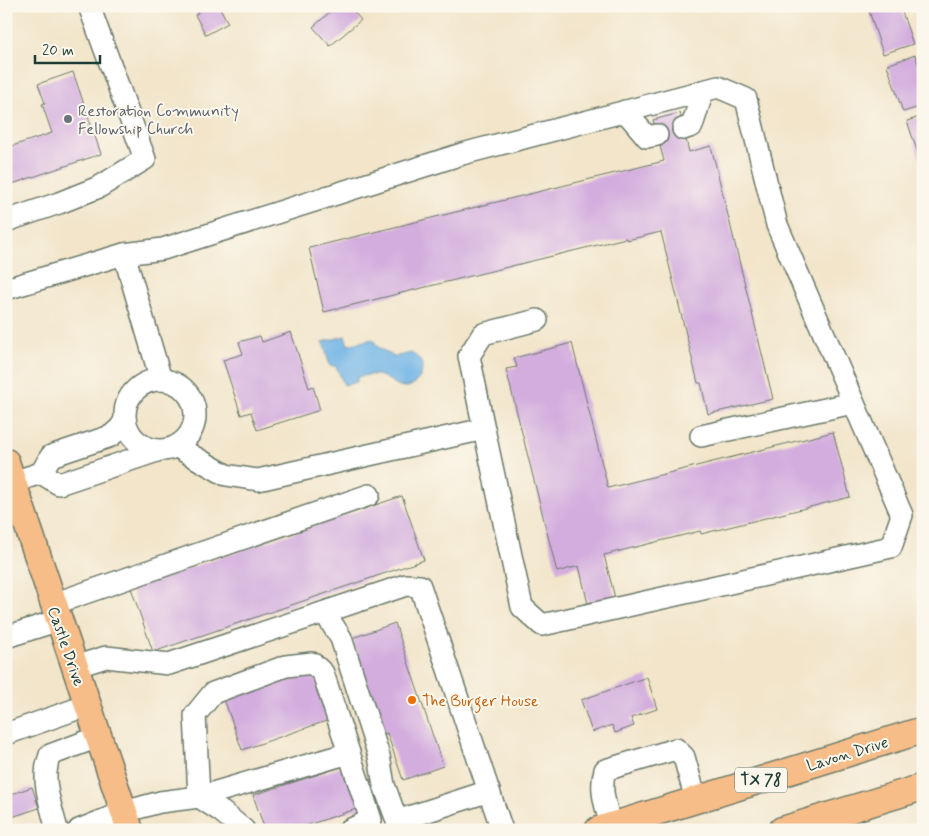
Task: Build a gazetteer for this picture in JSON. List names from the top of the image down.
{
  "streets": {
    "main road": ["Castle Drive", "Lavon Drive", "TX 78"]
  },
  "places": ["Restoration Community Fellowship Church", "The Burger House"],
  "scale_bar": "20 m"
}
